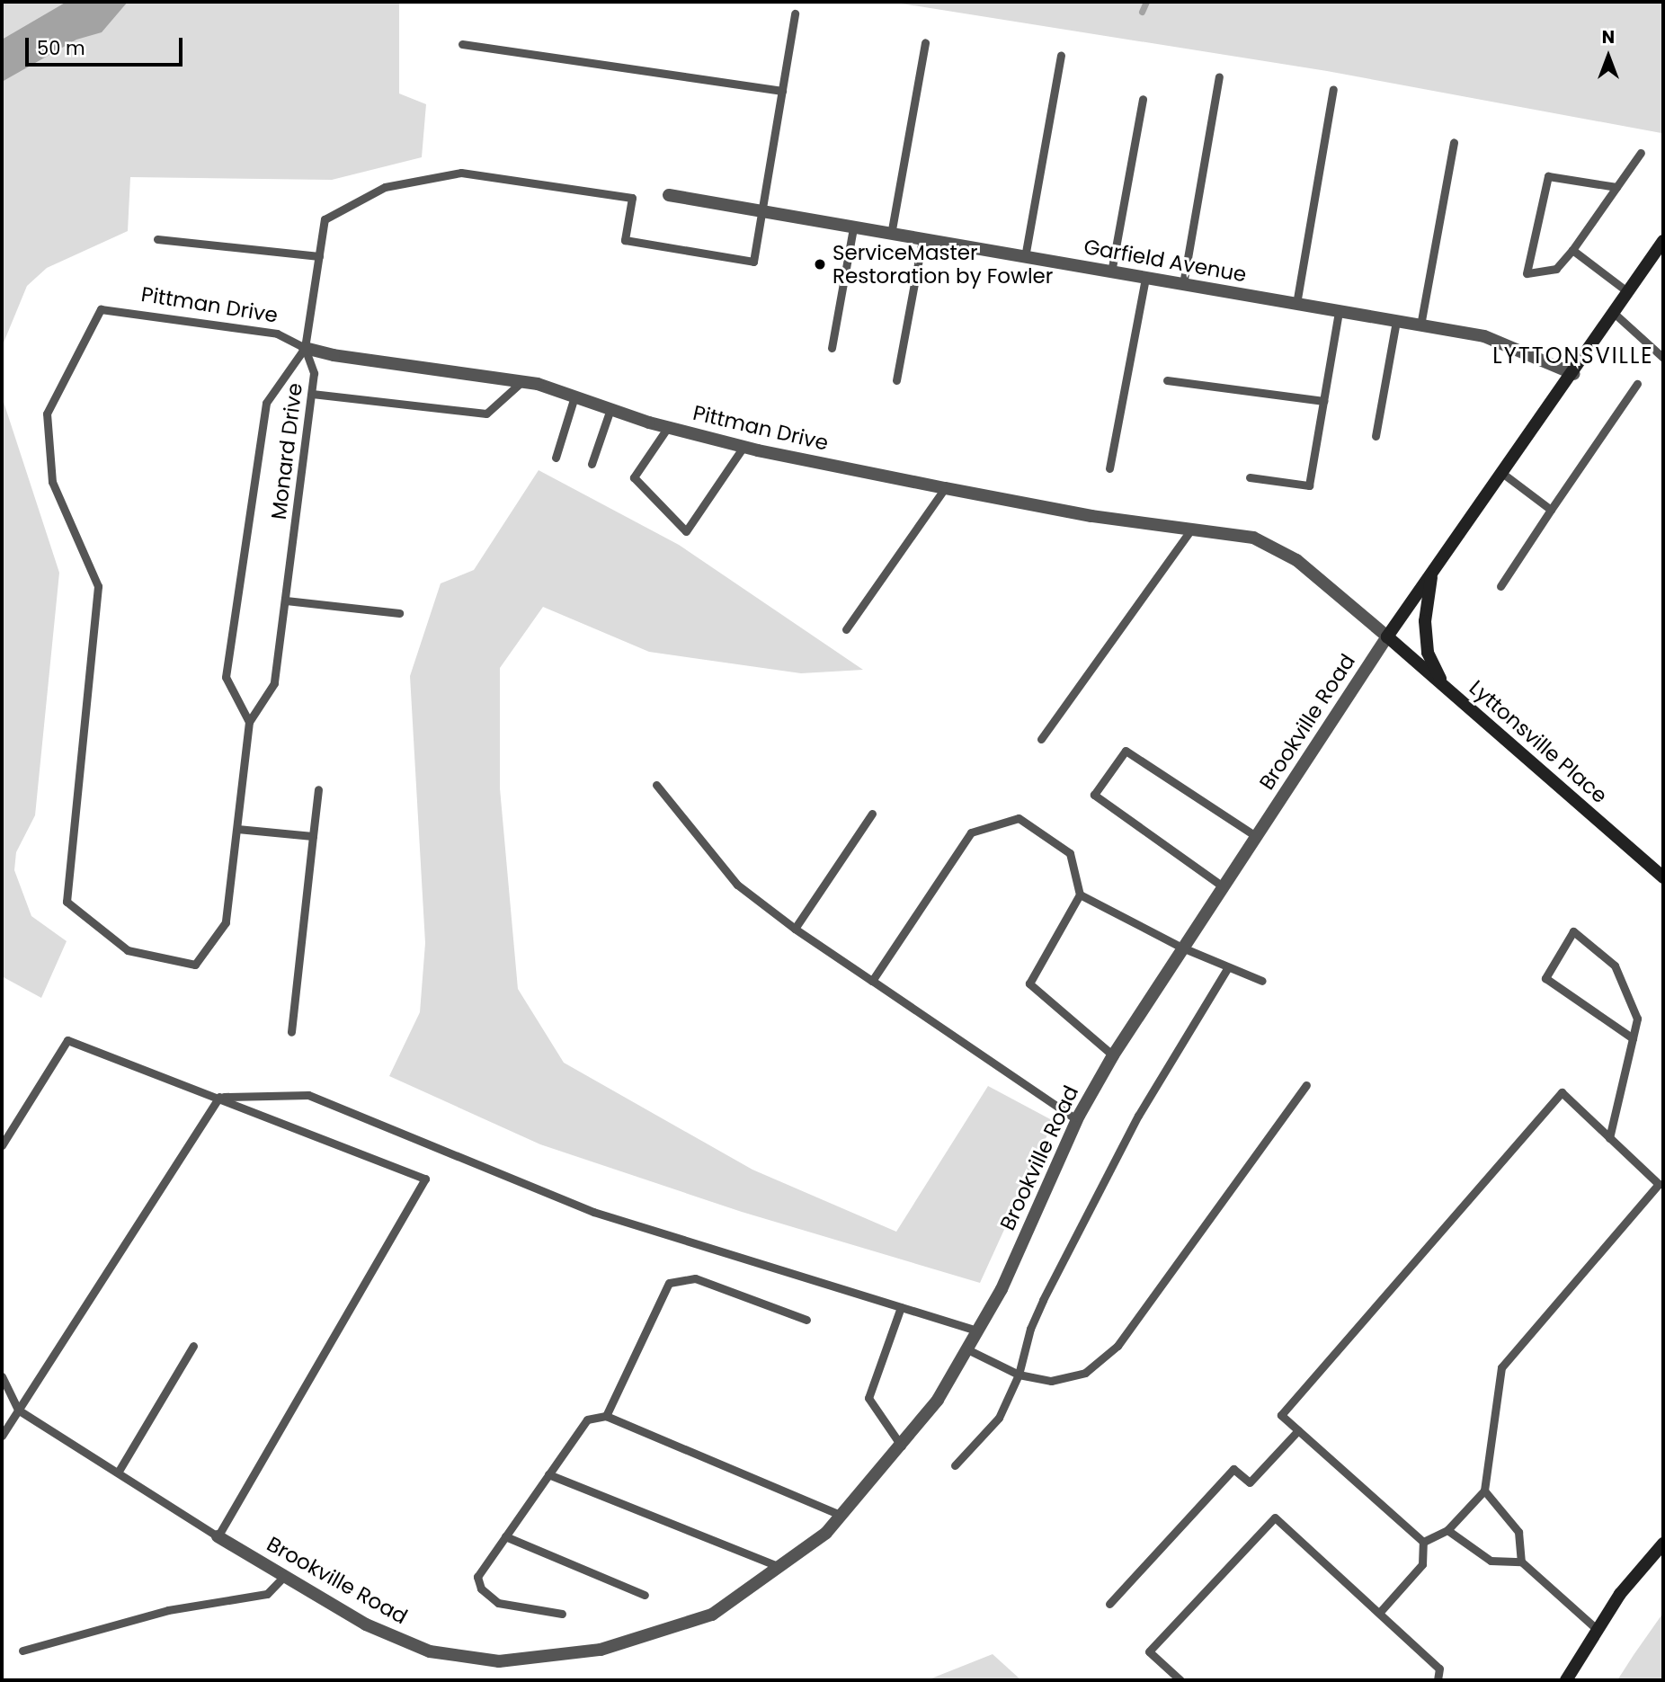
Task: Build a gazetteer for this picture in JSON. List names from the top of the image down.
{
  "streets": {
    "street": [
      "Garfield Avenue",
      "Pittman Drive",
      "Brookville Road",
      "Lyttonsville Place"
    ],
    "lane": ["Monard Drive"]
  },
  "crossings": [
    ["Garfield Avenue", "Brookville Road"],
    ["Pittman Drive", "Monard Drive"],
    ["Pittman Drive", "Brookville Road"],
    ["Pittman Drive", "Lyttonsville Place"],
    ["Brookville Road", "Lyttonsville Place"]
  ],
  "districts": ["LYTTONSVILLE"],
  "places": ["ServiceMaster Restoration by Fowler"],
  "scale_bar": "50 m",
  "north": "top"
}
